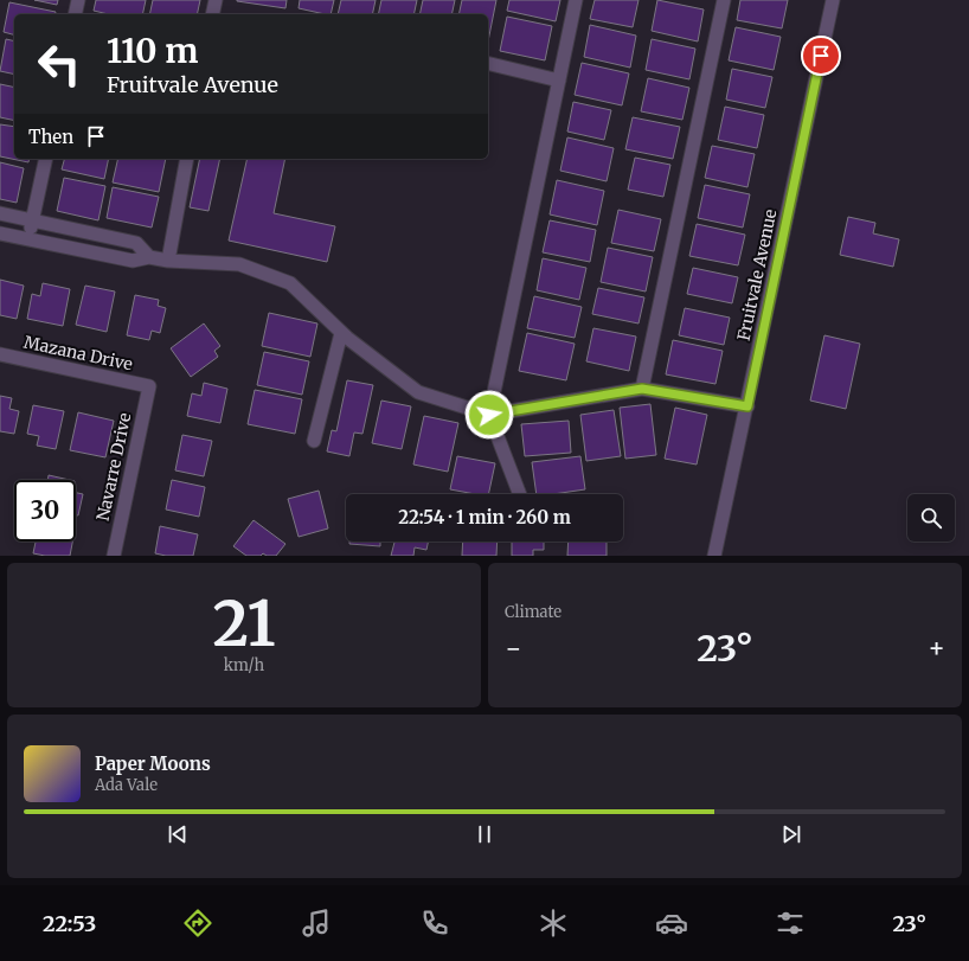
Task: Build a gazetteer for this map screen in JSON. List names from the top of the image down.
{
  "streets": {
    "street": ["Fruitvale Avenue", "Mazana Drive", "Navarre Drive"]
  },
  "crossings": [
    ["Mazana Drive", "Navarre Drive"]
  ],
  "page": {
    "turn": ["110 m", "Fruitvale Avenue"],
    "then": "Then",
    "limit": "30",
    "trip": "22:54 · 1 min · 260 m",
    "tile": [
      ["21", "km/h"],
      "Climate"
    ],
    "heat": ["−", "23°", "+"],
    "song": ["Paper Moons", "Ada Vale"],
    "tabs": ["22:53", "23°"]
  }
}
